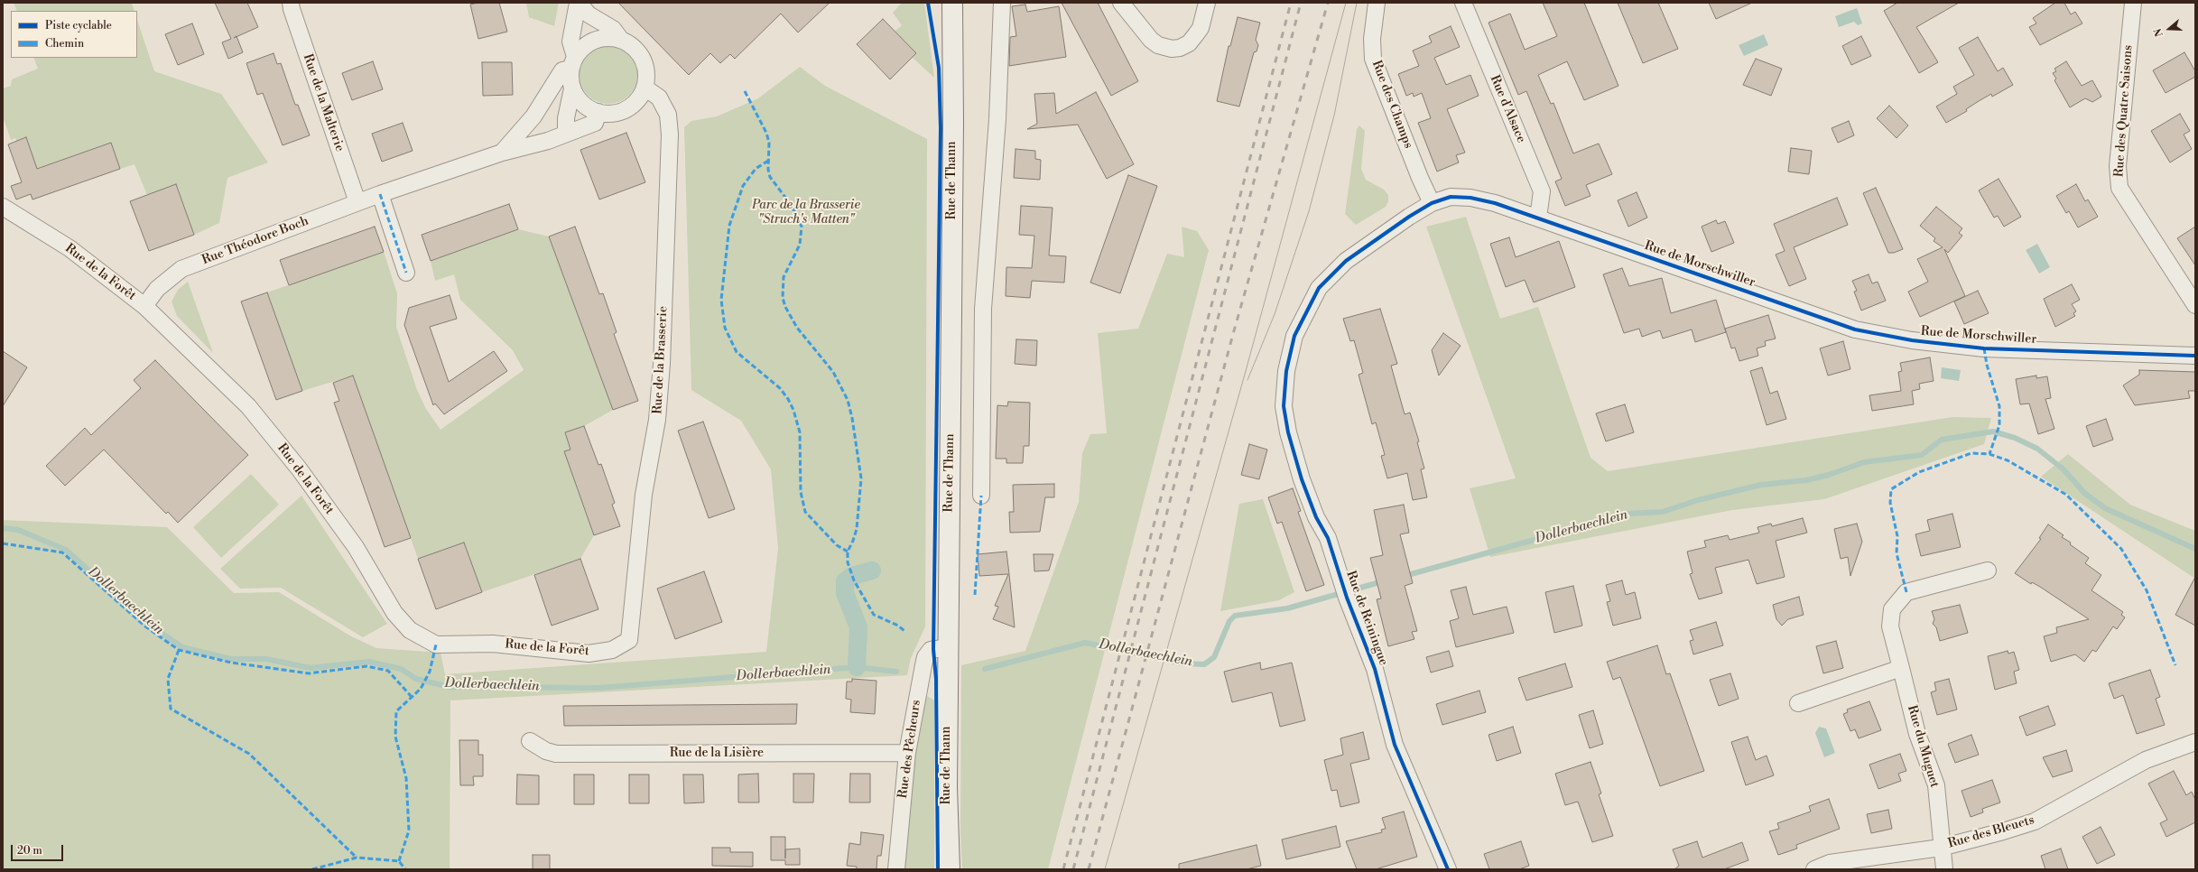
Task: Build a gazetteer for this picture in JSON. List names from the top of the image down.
{
  "streets": {
    "main road": ["Rue de Thann"],
    "street": [
      "Rue de la Malterie",
      "Rue des Champs",
      "Rue d'Alsace",
      "Rue des Quatre Saisons",
      "Rue Théodore Boch",
      "Rue de Morschwiller",
      "Rue de la Forêt",
      "Rue de la Brasserie",
      "Rue de Reiningue",
      "Rue du Muguet",
      "Rue des Pêcheurs",
      "Rue de la Lisière",
      "Rue des Bleuets"
    ]
  },
  "crossings": [
    ["Rue de la Malterie", "Rue Théodore Boch"],
    ["Rue des Champs", "Rue de Morschwiller"],
    ["Rue d'Alsace", "Rue de Morschwiller"],
    ["Rue de Thann", "Rue des Pêcheurs"],
    ["Rue Théodore Boch", "Rue de la Forêt"],
    ["Rue Théodore Boch", "Rue de la Brasserie"],
    ["Rue de Morschwiller", "Rue de Reiningue"],
    ["Rue de la Forêt", "Rue de la Brasserie"],
    ["Rue du Muguet", "Rue des Bleuets"],
    ["Rue des Pêcheurs", "Rue de la Lisière"]
  ],
  "water": ["Dollerbaechlein"],
  "parks": ["Parc de la Brasserie \"Struch's Matten\""],
  "legend": ["Piste cyclable", "Chemin"],
  "scale_bar": "20 m",
  "north": "left"
}
